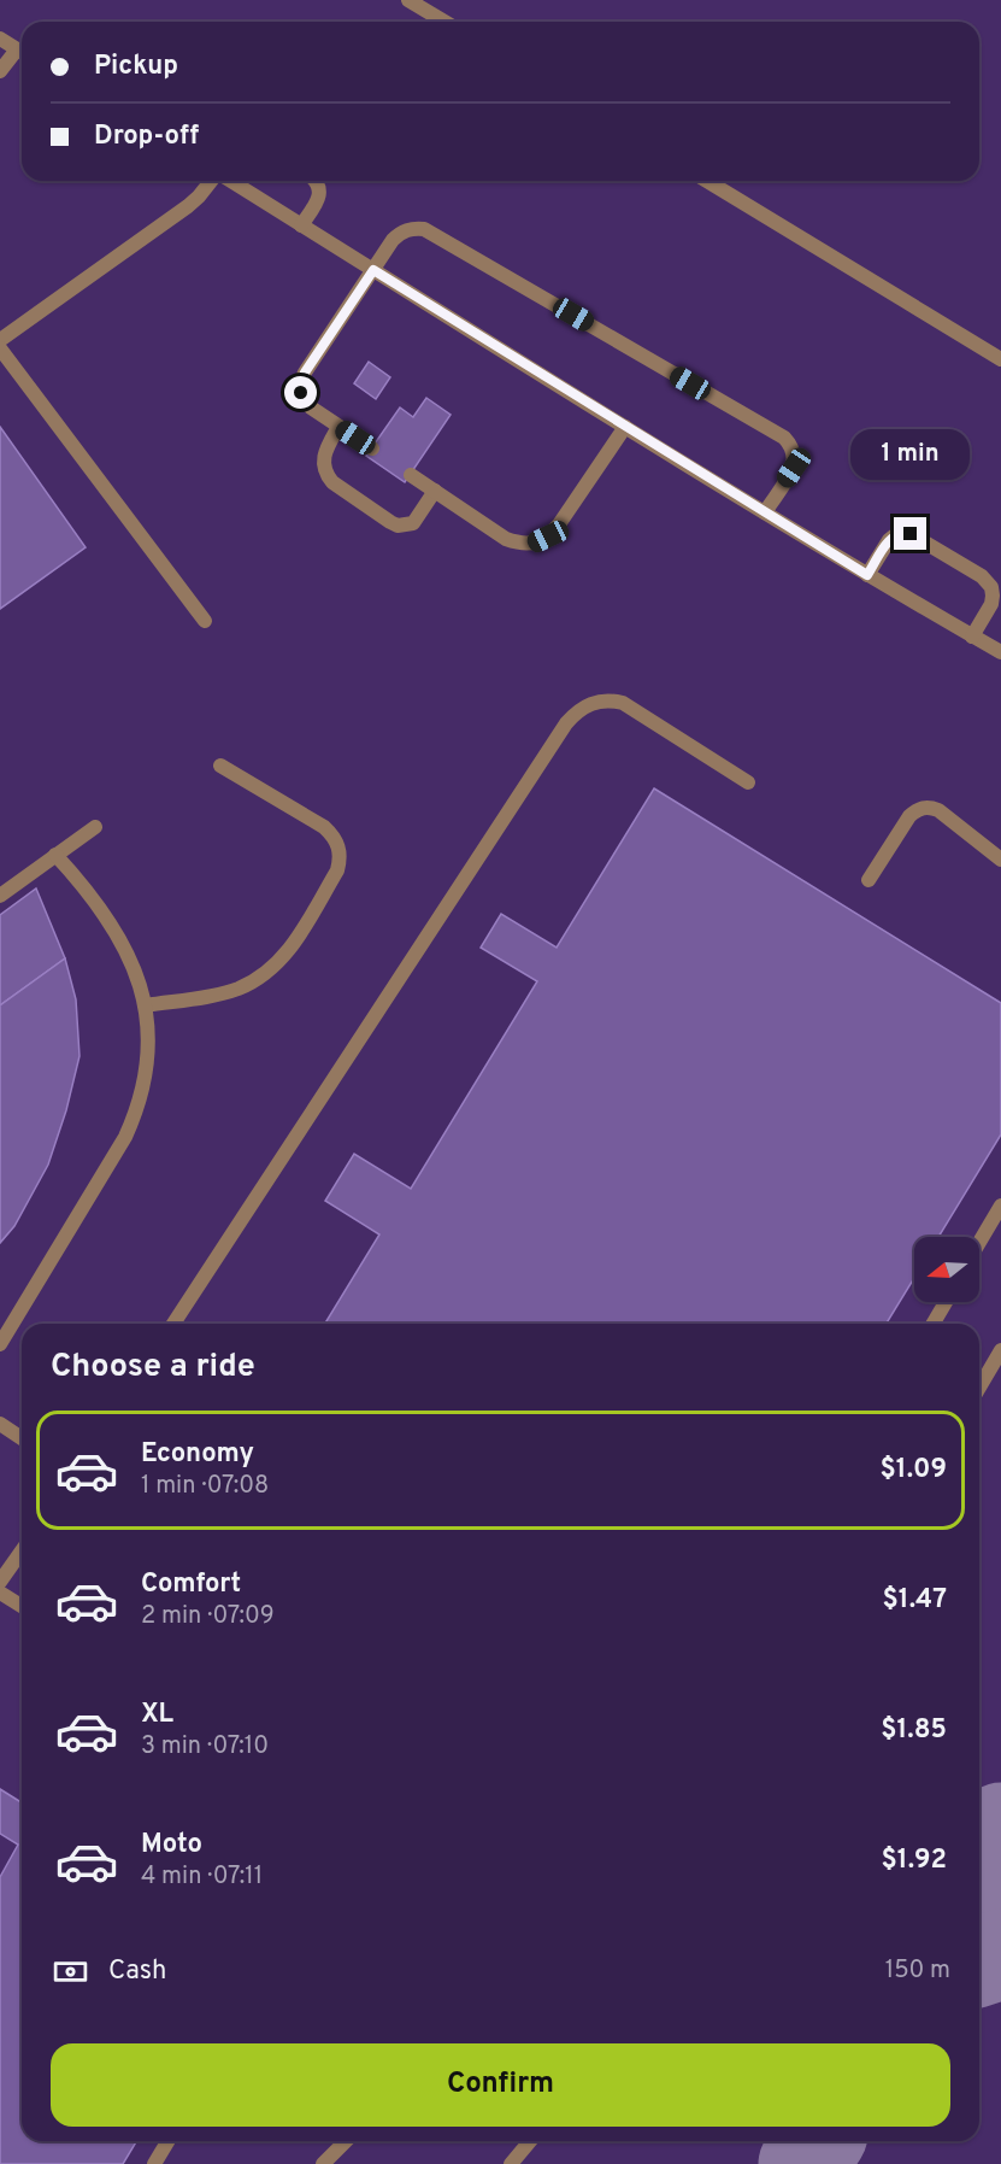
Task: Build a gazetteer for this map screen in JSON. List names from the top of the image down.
{
  "north": "left",
  "page": {
    "banner": ["Pickup", "Drop-off"],
    "bubble": "1 min",
    "heading": "Choose a ride",
    "list": [
      {
        "name": "Economy",
        "note": "1 min · 07:08",
        "value": "$1.09"
      },
      {
        "name": "Comfort",
        "note": "2 min · 07:09",
        "value": "$1.47"
      },
      {
        "name": "XL",
        "note": "3 min · 07:10",
        "value": "$1.85"
      },
      {
        "name": "Moto",
        "note": "4 min · 07:11",
        "value": "$1.92"
      }
    ],
    "pay": ["Cash", "150 m"],
    "buttons": "Confirm"
  }
}
